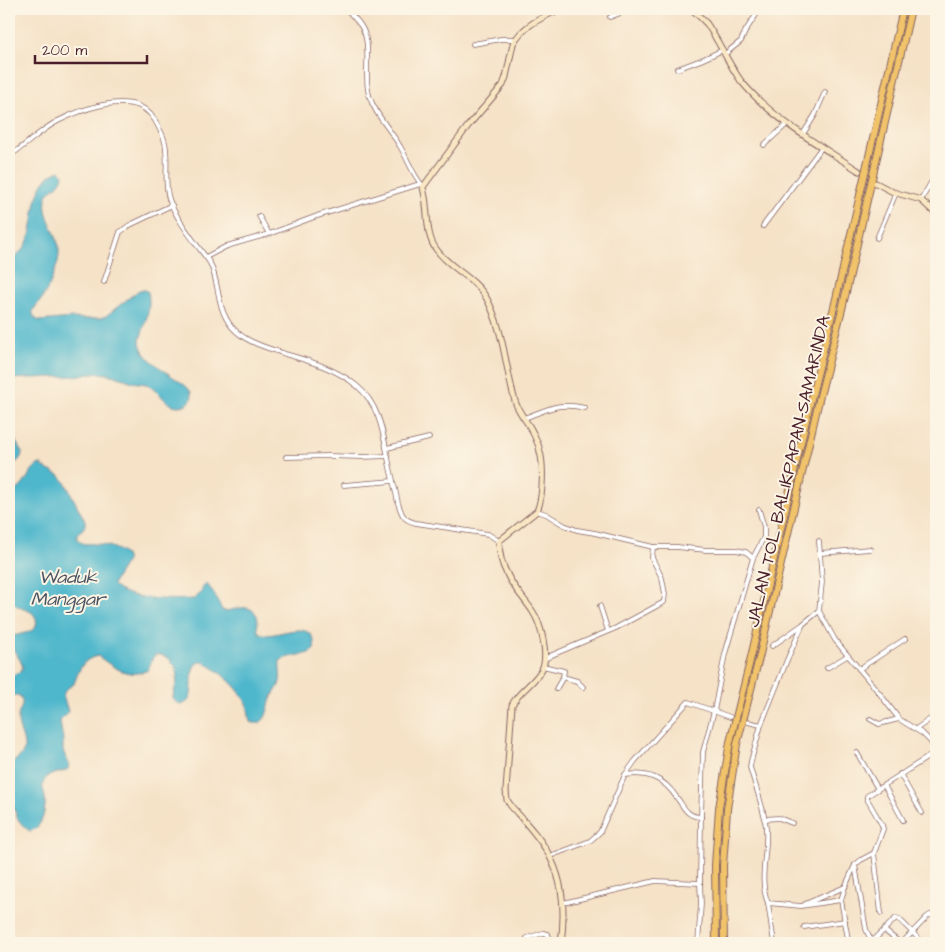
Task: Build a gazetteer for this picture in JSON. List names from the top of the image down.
{
  "streets": {
    "highway": ["JALAN TOL BALIKPAPAN–SAMARINDA"]
  },
  "water": ["Waduk Manggar"],
  "scale_bar": "200 m"
}
